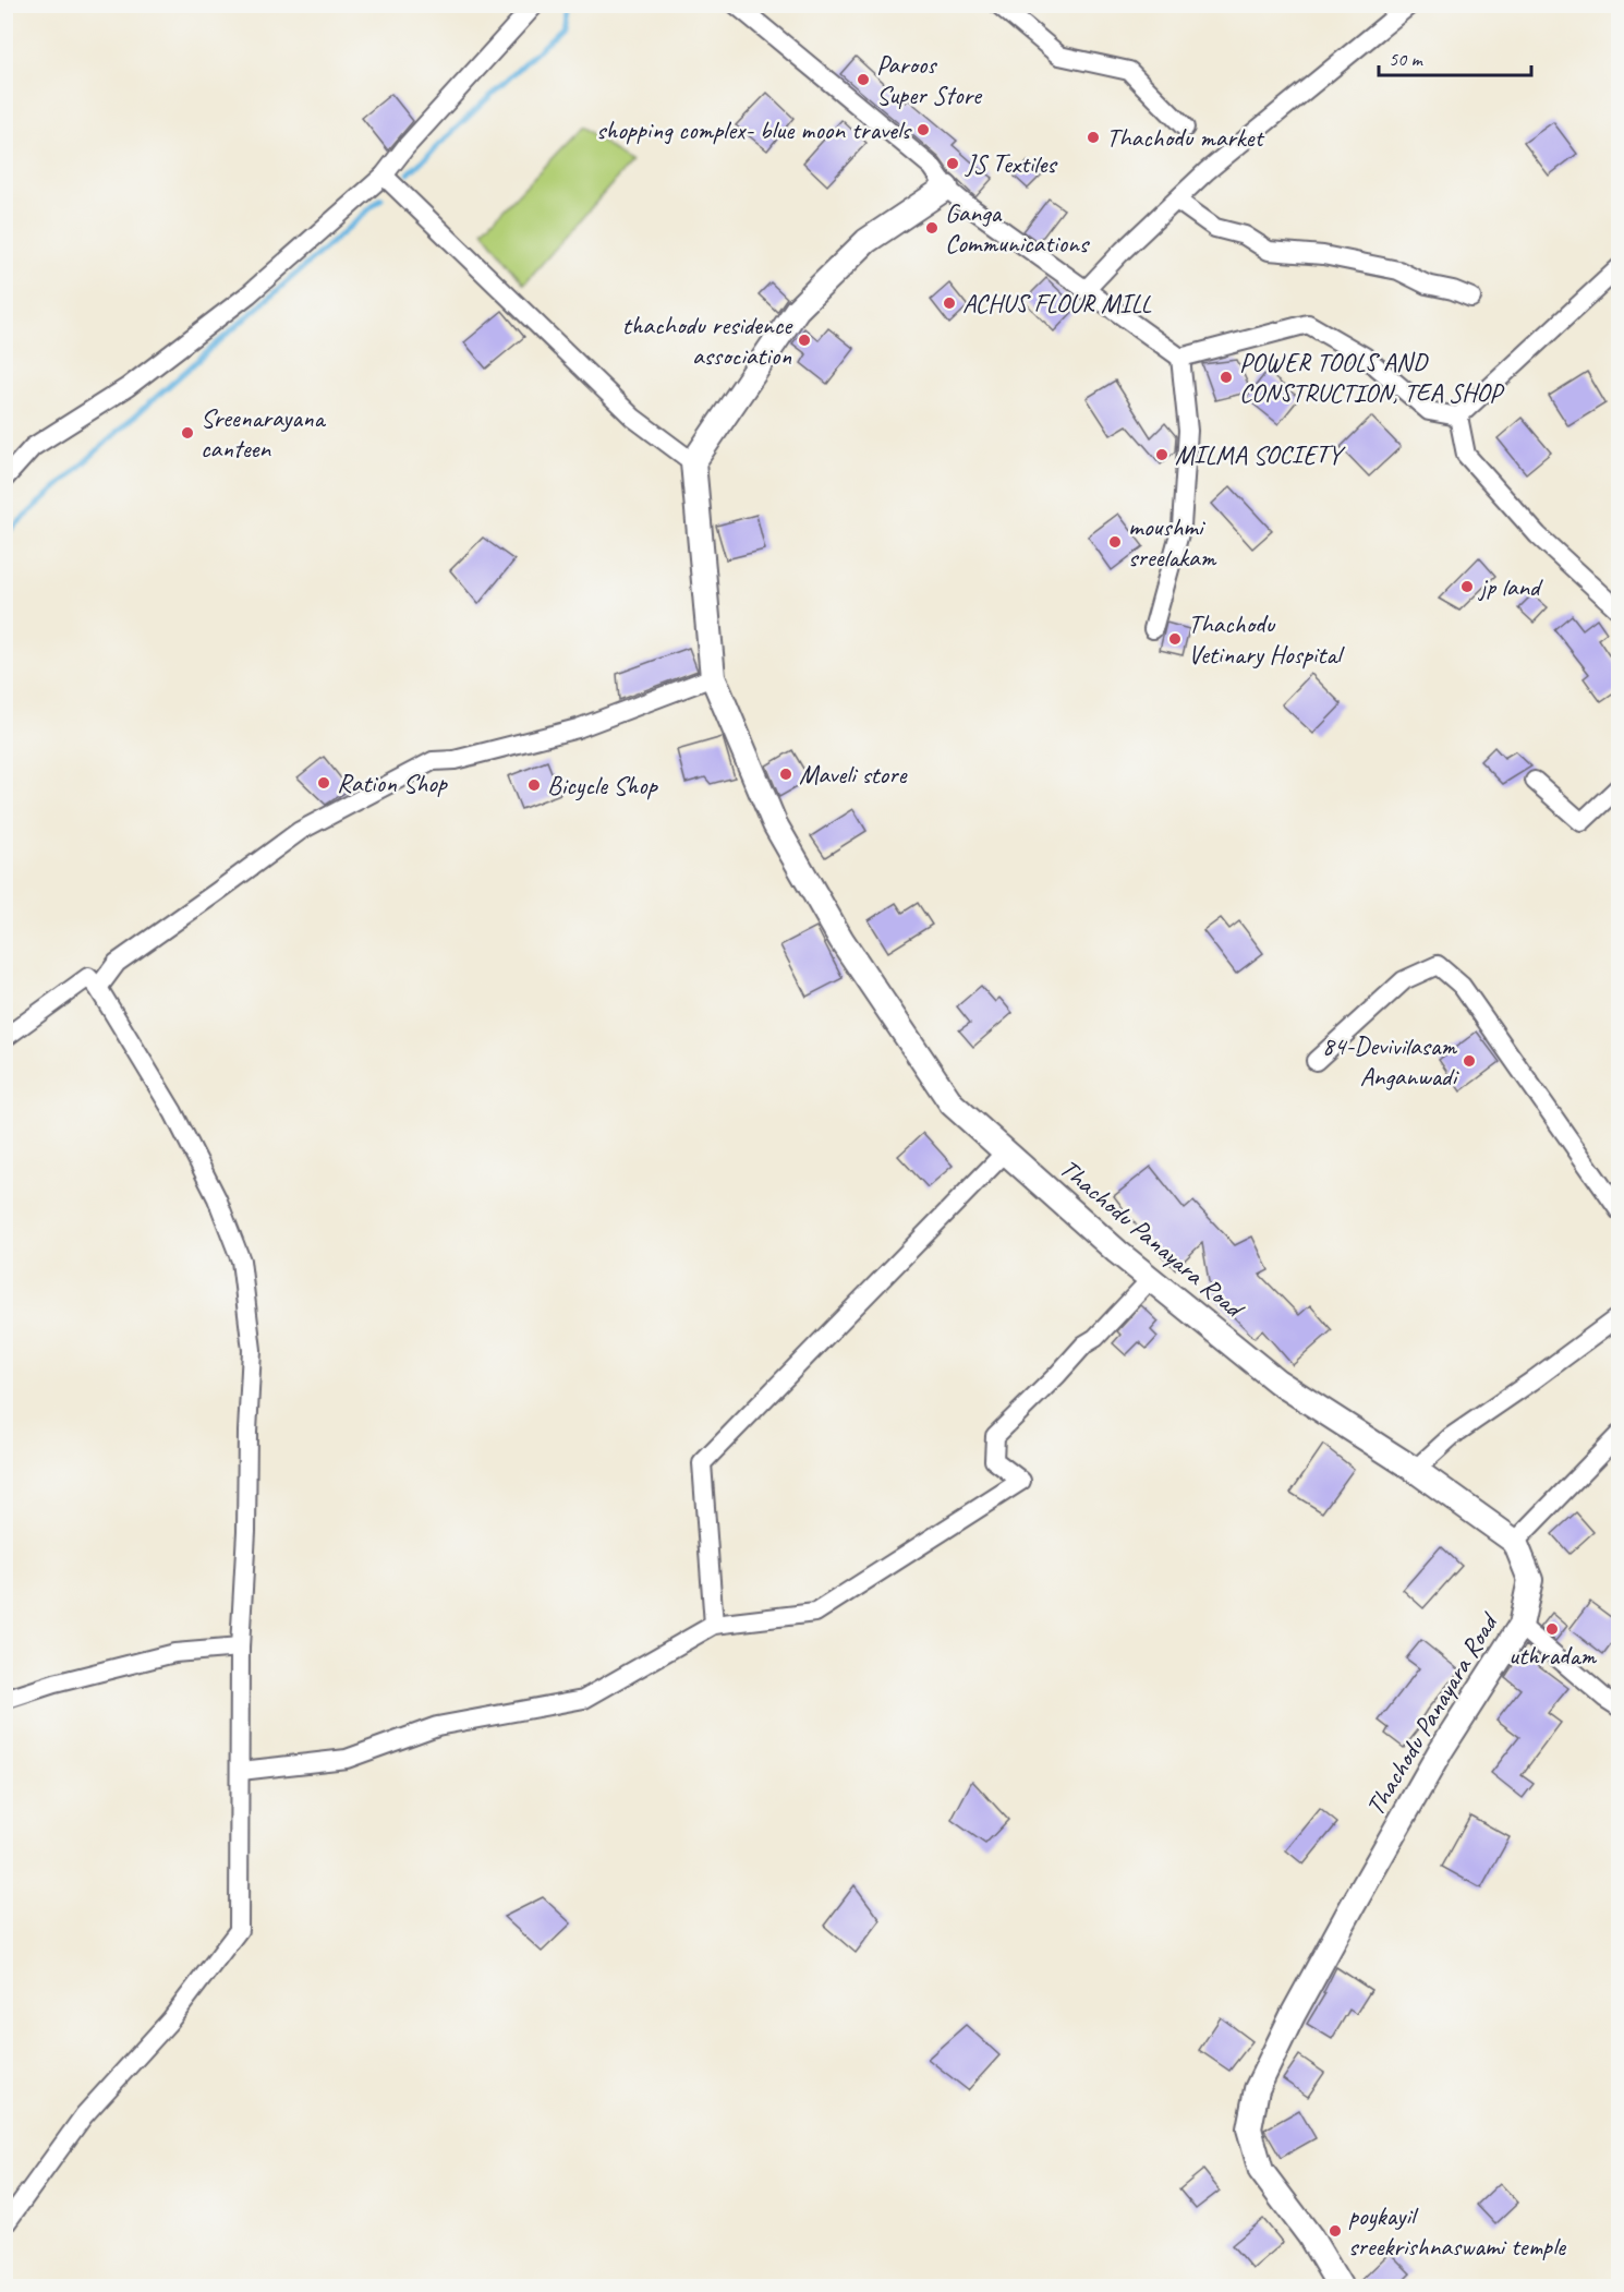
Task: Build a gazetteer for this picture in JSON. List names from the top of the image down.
{
  "streets": {
    "main road": ["Thachodu Panayara Road"]
  },
  "places": [
    "Paroos Super Store",
    "shopping complex- blue moon travels",
    "Thachodu market",
    "JS Textiles",
    "Ganga Communications",
    "ACHUS FLOUR MILL",
    "thachodu residence association",
    "POWER TOOLS AND CONSTRUCTION, TEA SHOP",
    "Sreenarayana canteen",
    "MILMA SOCIETY",
    "moushmi sreelakam",
    "jp land",
    "Thachodu Vetinary Hospital",
    "Maveli store",
    "Ration Shop",
    "Bicycle Shop",
    "84-Devivilasam Anganwadi",
    "uthradam",
    "poykayil sreekrishnaswami temple"
  ],
  "scale_bar": "50 m"
}
